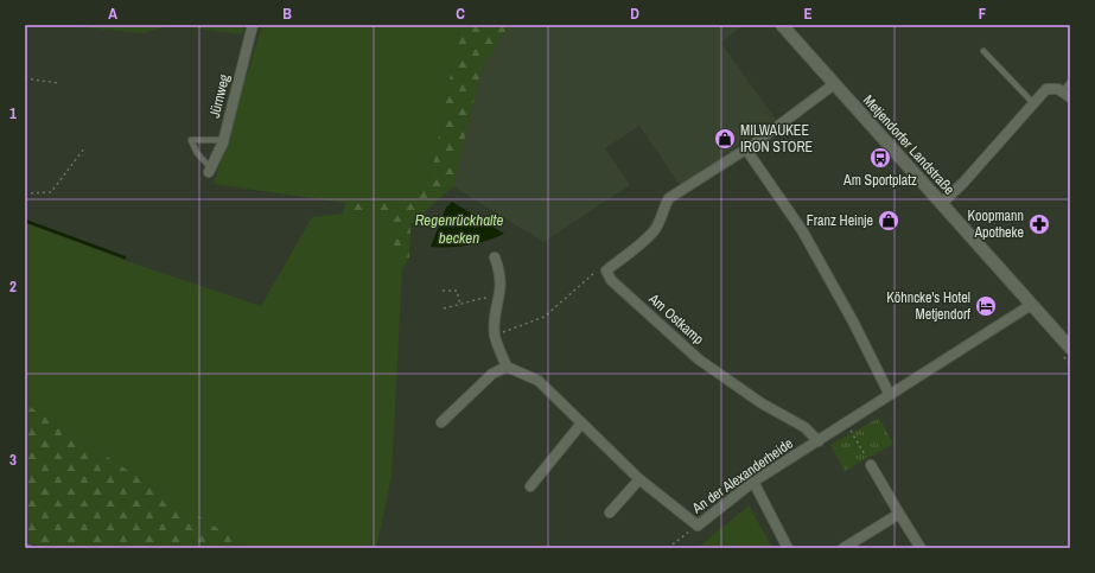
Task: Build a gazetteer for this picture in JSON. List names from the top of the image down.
{
  "streets": {
    "main road": ["Metjendorfer Landstraße"],
    "street": ["Jürnweg", "Am Ostkamp", "An der Alexanderheide"]
  },
  "crossings": [
    ["Am Ostkamp", "An der Alexanderheide"]
  ],
  "water": ["Regenrückhalte becken"],
  "places": {
    "shop": ["MILWAUKEE IRON STORE", "Franz Heinje"],
    "bus stop": ["Am Sportplatz"],
    "pharmacy": ["Koopmann Apotheke"],
    "hotel": ["Köhncke's Hotel Metjendorf"]
  },
  "grid": {
    "columns": [
      "A",
      "B",
      "C",
      "D",
      "E",
      "F"
    ],
    "rows": ["1", "2", "3"]
  }
}
